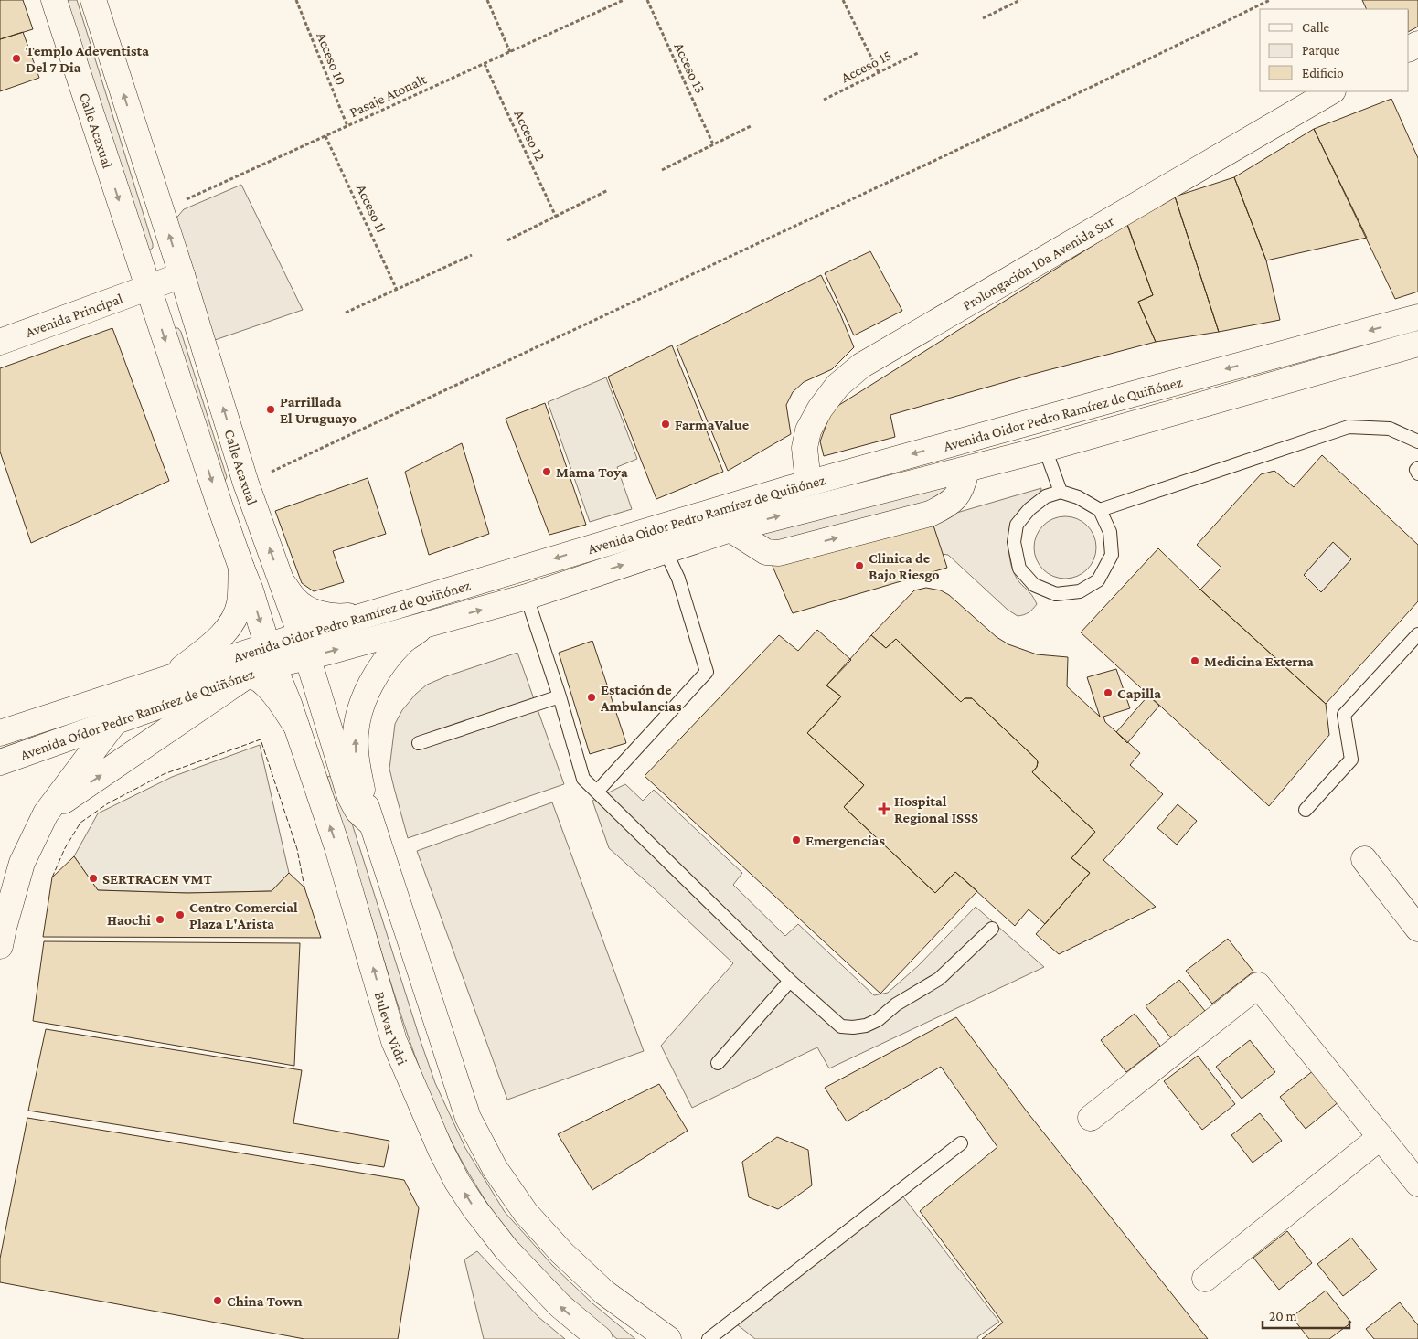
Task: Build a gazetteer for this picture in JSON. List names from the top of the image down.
{
  "streets": {
    "main road": [
      "Calle Acaxual",
      "Prolongación 10a Avenida Sur",
      "Avenida Principal",
      "Avenida Oidor Pedro Ramírez de Quiñónez",
      "Avenida Oídor Pedro Ramírez de Quiñónez",
      "Bulevar Vidri"
    ],
    "path": [
      "Acceso 10",
      "Acceso 15",
      "Acceso 13",
      "Pasaje Atonalt",
      "Acceso 12",
      "Acceso 11"
    ]
  },
  "crossings": [
    ["Acceso 10", "Pasaje Atonalt"],
    ["Pasaje Atonalt", "Calle Acaxual"],
    ["Pasaje Atonalt", "Acceso 12"],
    ["Pasaje Atonalt", "Acceso 11"],
    ["Calle Acaxual", "Avenida Principal"],
    ["Calle Acaxual", "Avenida Oidor Pedro Ramírez de Quiñónez"],
    ["Calle Acaxual", "Avenida Oídor Pedro Ramírez de Quiñónez"],
    ["Calle Acaxual", "Bulevar Vidri"],
    ["Prolongación 10a Avenida Sur", "Avenida Oidor Pedro Ramírez de Quiñónez"],
    ["Avenida Oidor Pedro Ramírez de Quiñónez", "Avenida Oídor Pedro Ramírez de Quiñónez"],
    ["Avenida Oidor Pedro Ramírez de Quiñónez", "Bulevar Vidri"],
    ["Avenida Oídor Pedro Ramírez de Quiñónez", "Bulevar Vidri"]
  ],
  "places": {
    "other": [
      "Templo Adeventista Del 7 Dia",
      "Parrillada El Uruguayo",
      "FarmaValue",
      "Mama Toya",
      "Clinica de Bajo Riesgo",
      "Medicina Externa",
      "Capilla",
      "Estación de Ambulancias",
      "Emergencias",
      "SERTRACEN VMT",
      "Centro Comercial Plaza L'Arista",
      "Haochi",
      "China Town"
    ],
    "health": ["Hospital Regional ISSS"]
  },
  "legend": ["Calle", "Parque", "Edificio"],
  "scale_bar": "20 m"
}
